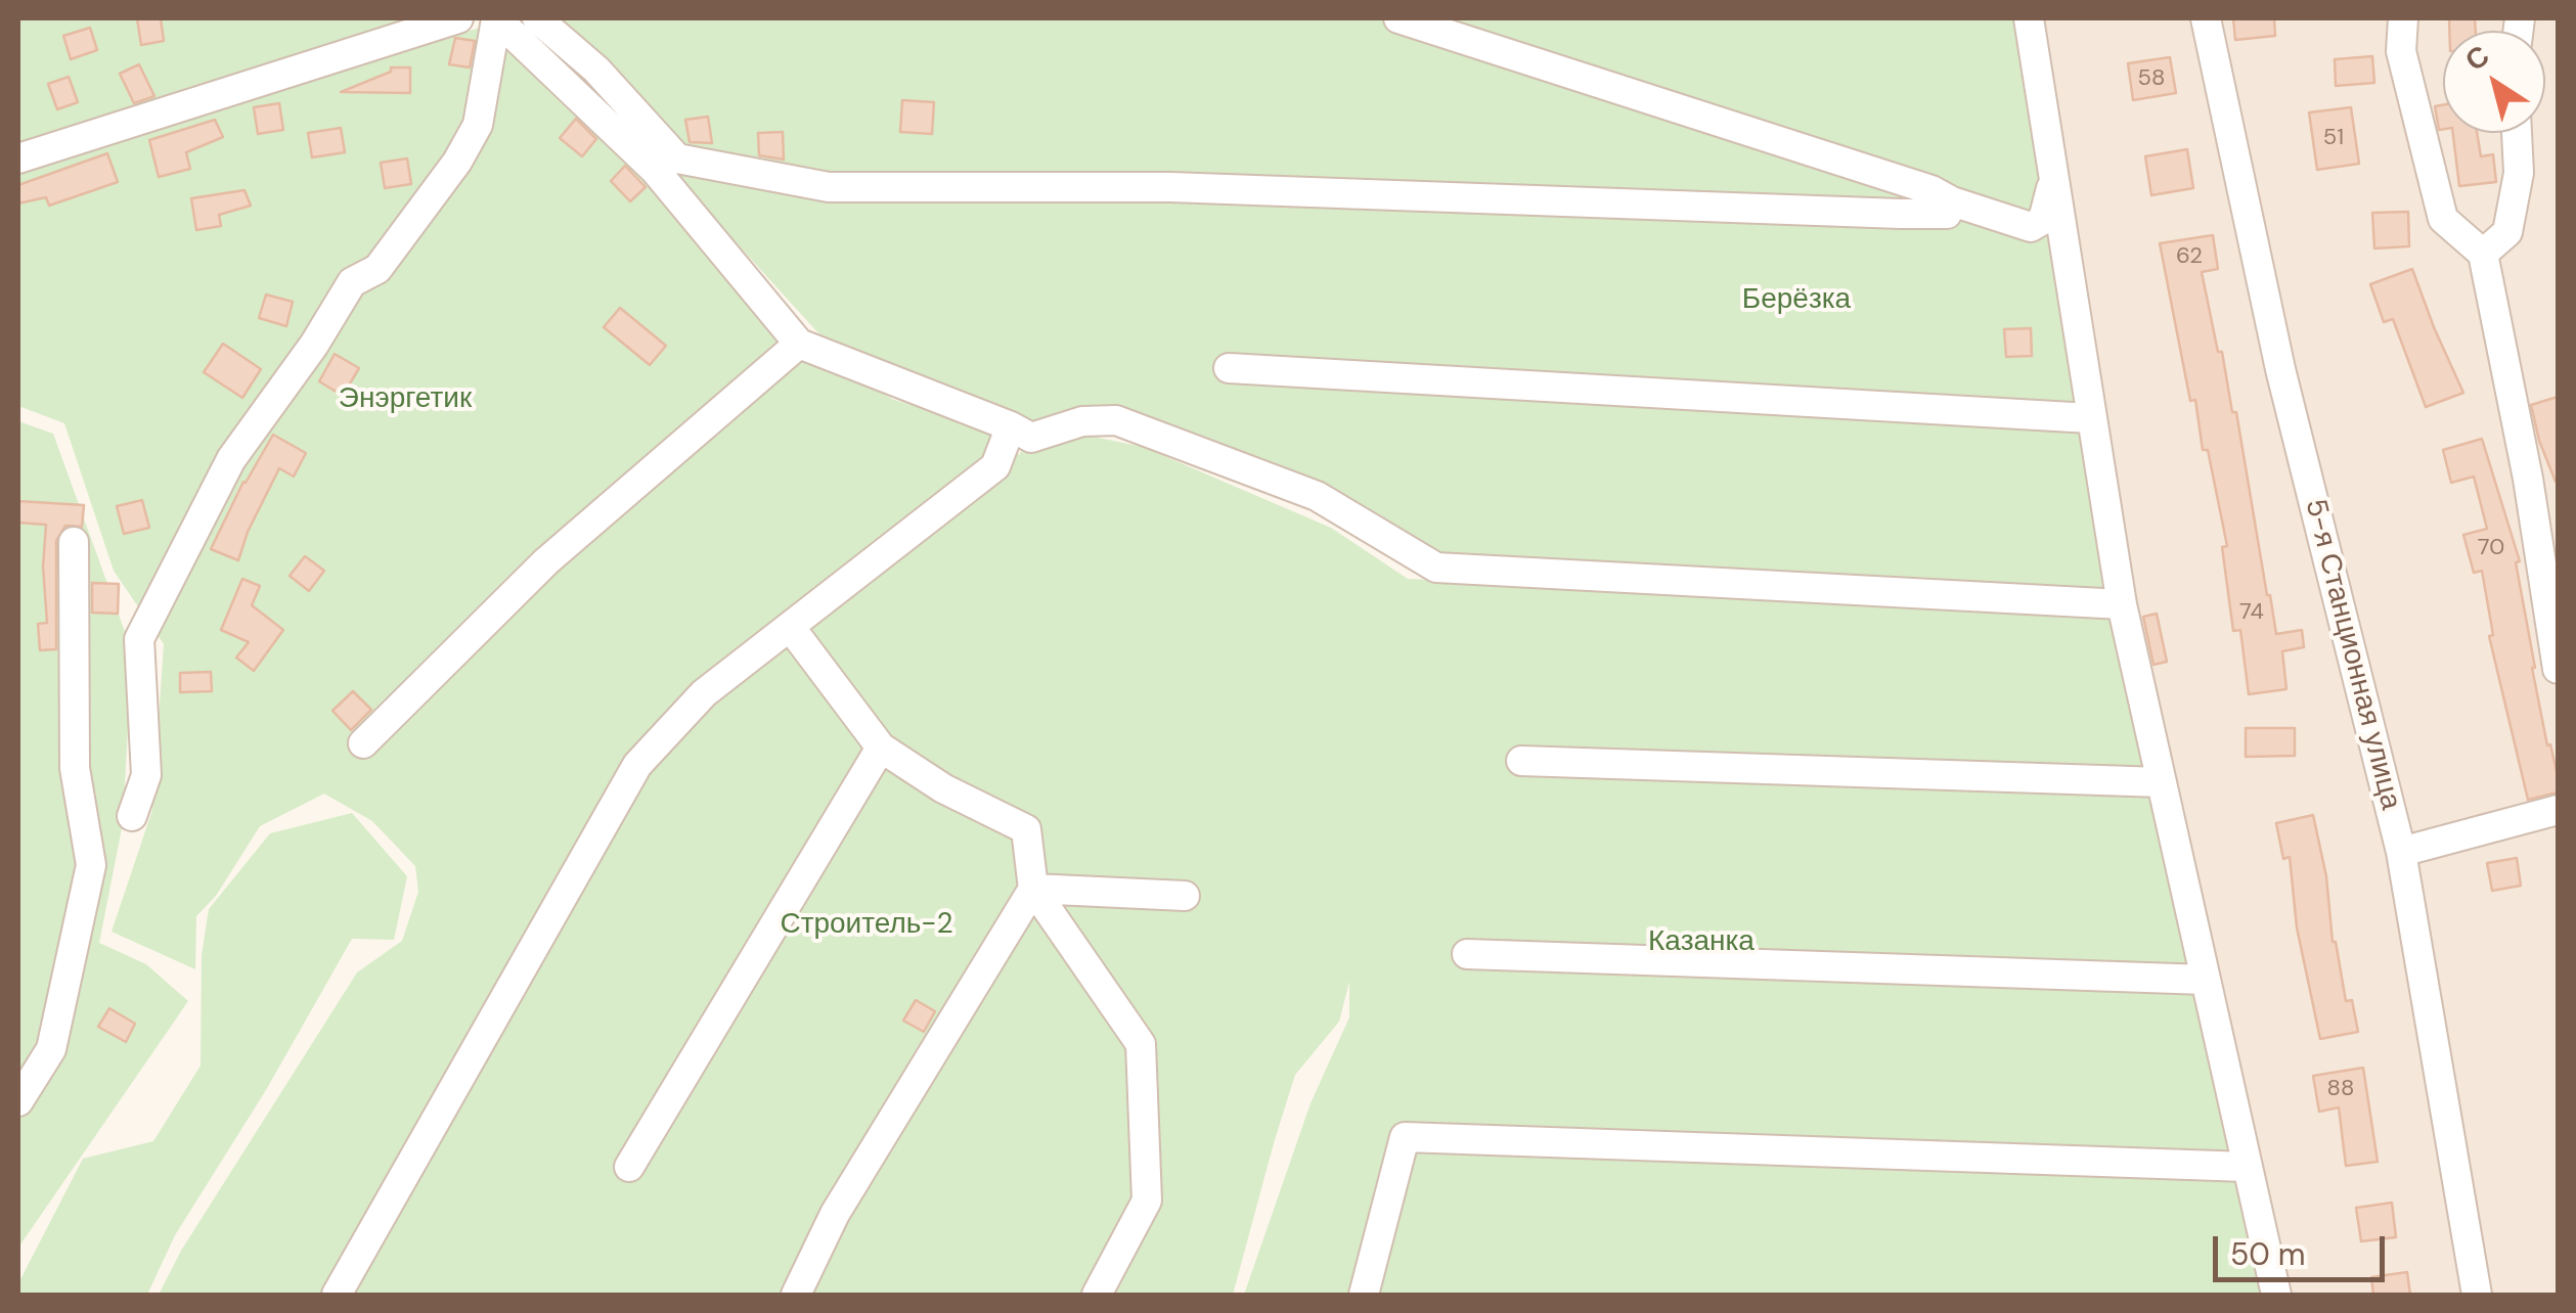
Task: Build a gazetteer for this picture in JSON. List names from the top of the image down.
{
  "streets": {
    "street": ["5-я Станционная улица"]
  },
  "parks": [
    "Берёзка",
    "Энэргетик",
    "Строитель-2",
    "Казанка"
  ],
  "house_numbers": [
    "58",
    "51",
    "62",
    "70",
    "74",
    "88"
  ],
  "scale_bar": "50 m",
  "north": "top left"
}
